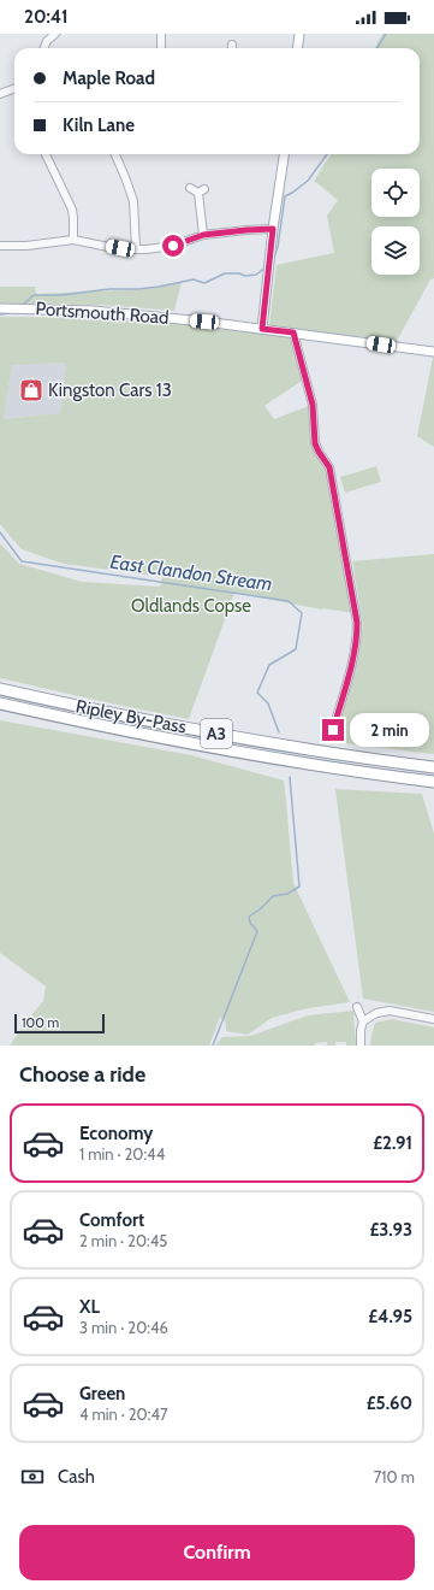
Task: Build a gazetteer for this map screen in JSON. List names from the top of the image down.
{
  "streets": {
    "highway": ["Ripley By-Pass", "A3"],
    "main road": ["Portsmouth Road"]
  },
  "water": ["East Clandon Stream"],
  "parks": ["Oldlands Copse"],
  "places": {
    "shop": ["Kingston Cars 13"]
  },
  "scale_bar": "100 m",
  "page": {
    "status": "20:41",
    "banner": ["Maple Road", "Kiln Lane"],
    "bubble": "2 min",
    "scale": "100 m",
    "heading": "Choose a ride",
    "list": [
      {
        "name": "Economy",
        "note": "1 min · 20:44",
        "value": "£2.91"
      },
      {
        "name": "Comfort",
        "note": "2 min · 20:45",
        "value": "£3.93"
      },
      {
        "name": "XL",
        "note": "3 min · 20:46",
        "value": "£4.95"
      },
      {
        "name": "Green",
        "note": "4 min · 20:47",
        "value": "£5.60"
      }
    ],
    "pay": ["Cash", "710 m"],
    "buttons": "Confirm"
  }
}
